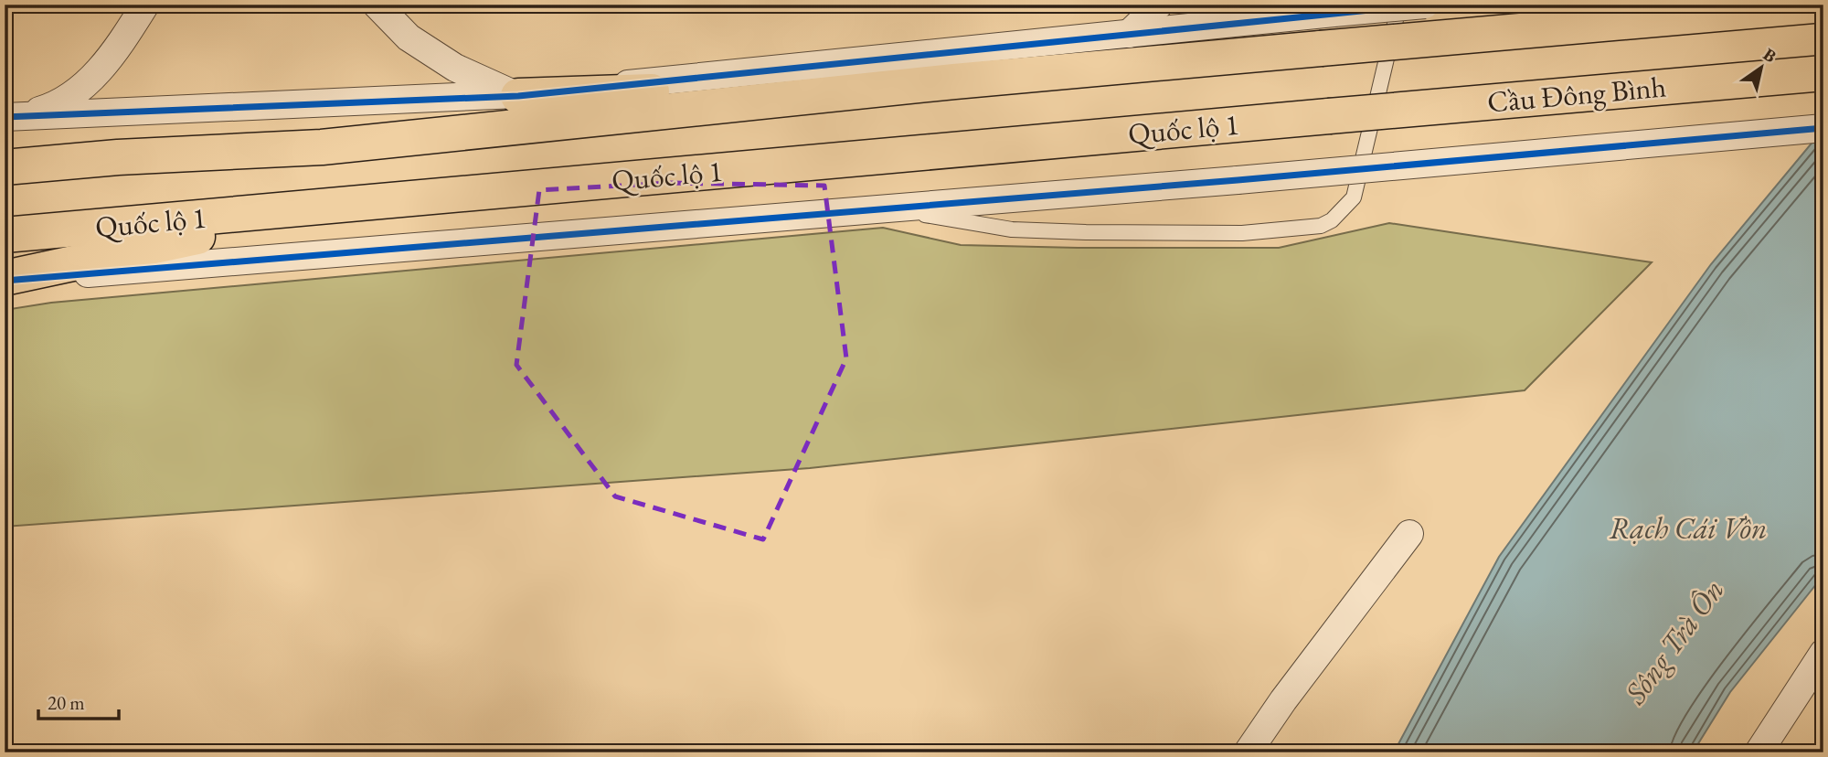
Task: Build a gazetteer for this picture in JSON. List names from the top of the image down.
{
  "streets": {
    "highway": ["Cầu Đông Bình", "Quốc lộ 1"]
  },
  "crossings": [
    ["Cầu Đông Bình", "Quốc lộ 1"]
  ],
  "water": ["Rạch Cái Vồn", "Sông Trà Ôn"],
  "scale_bar": "20 m",
  "north": "top right"
}
